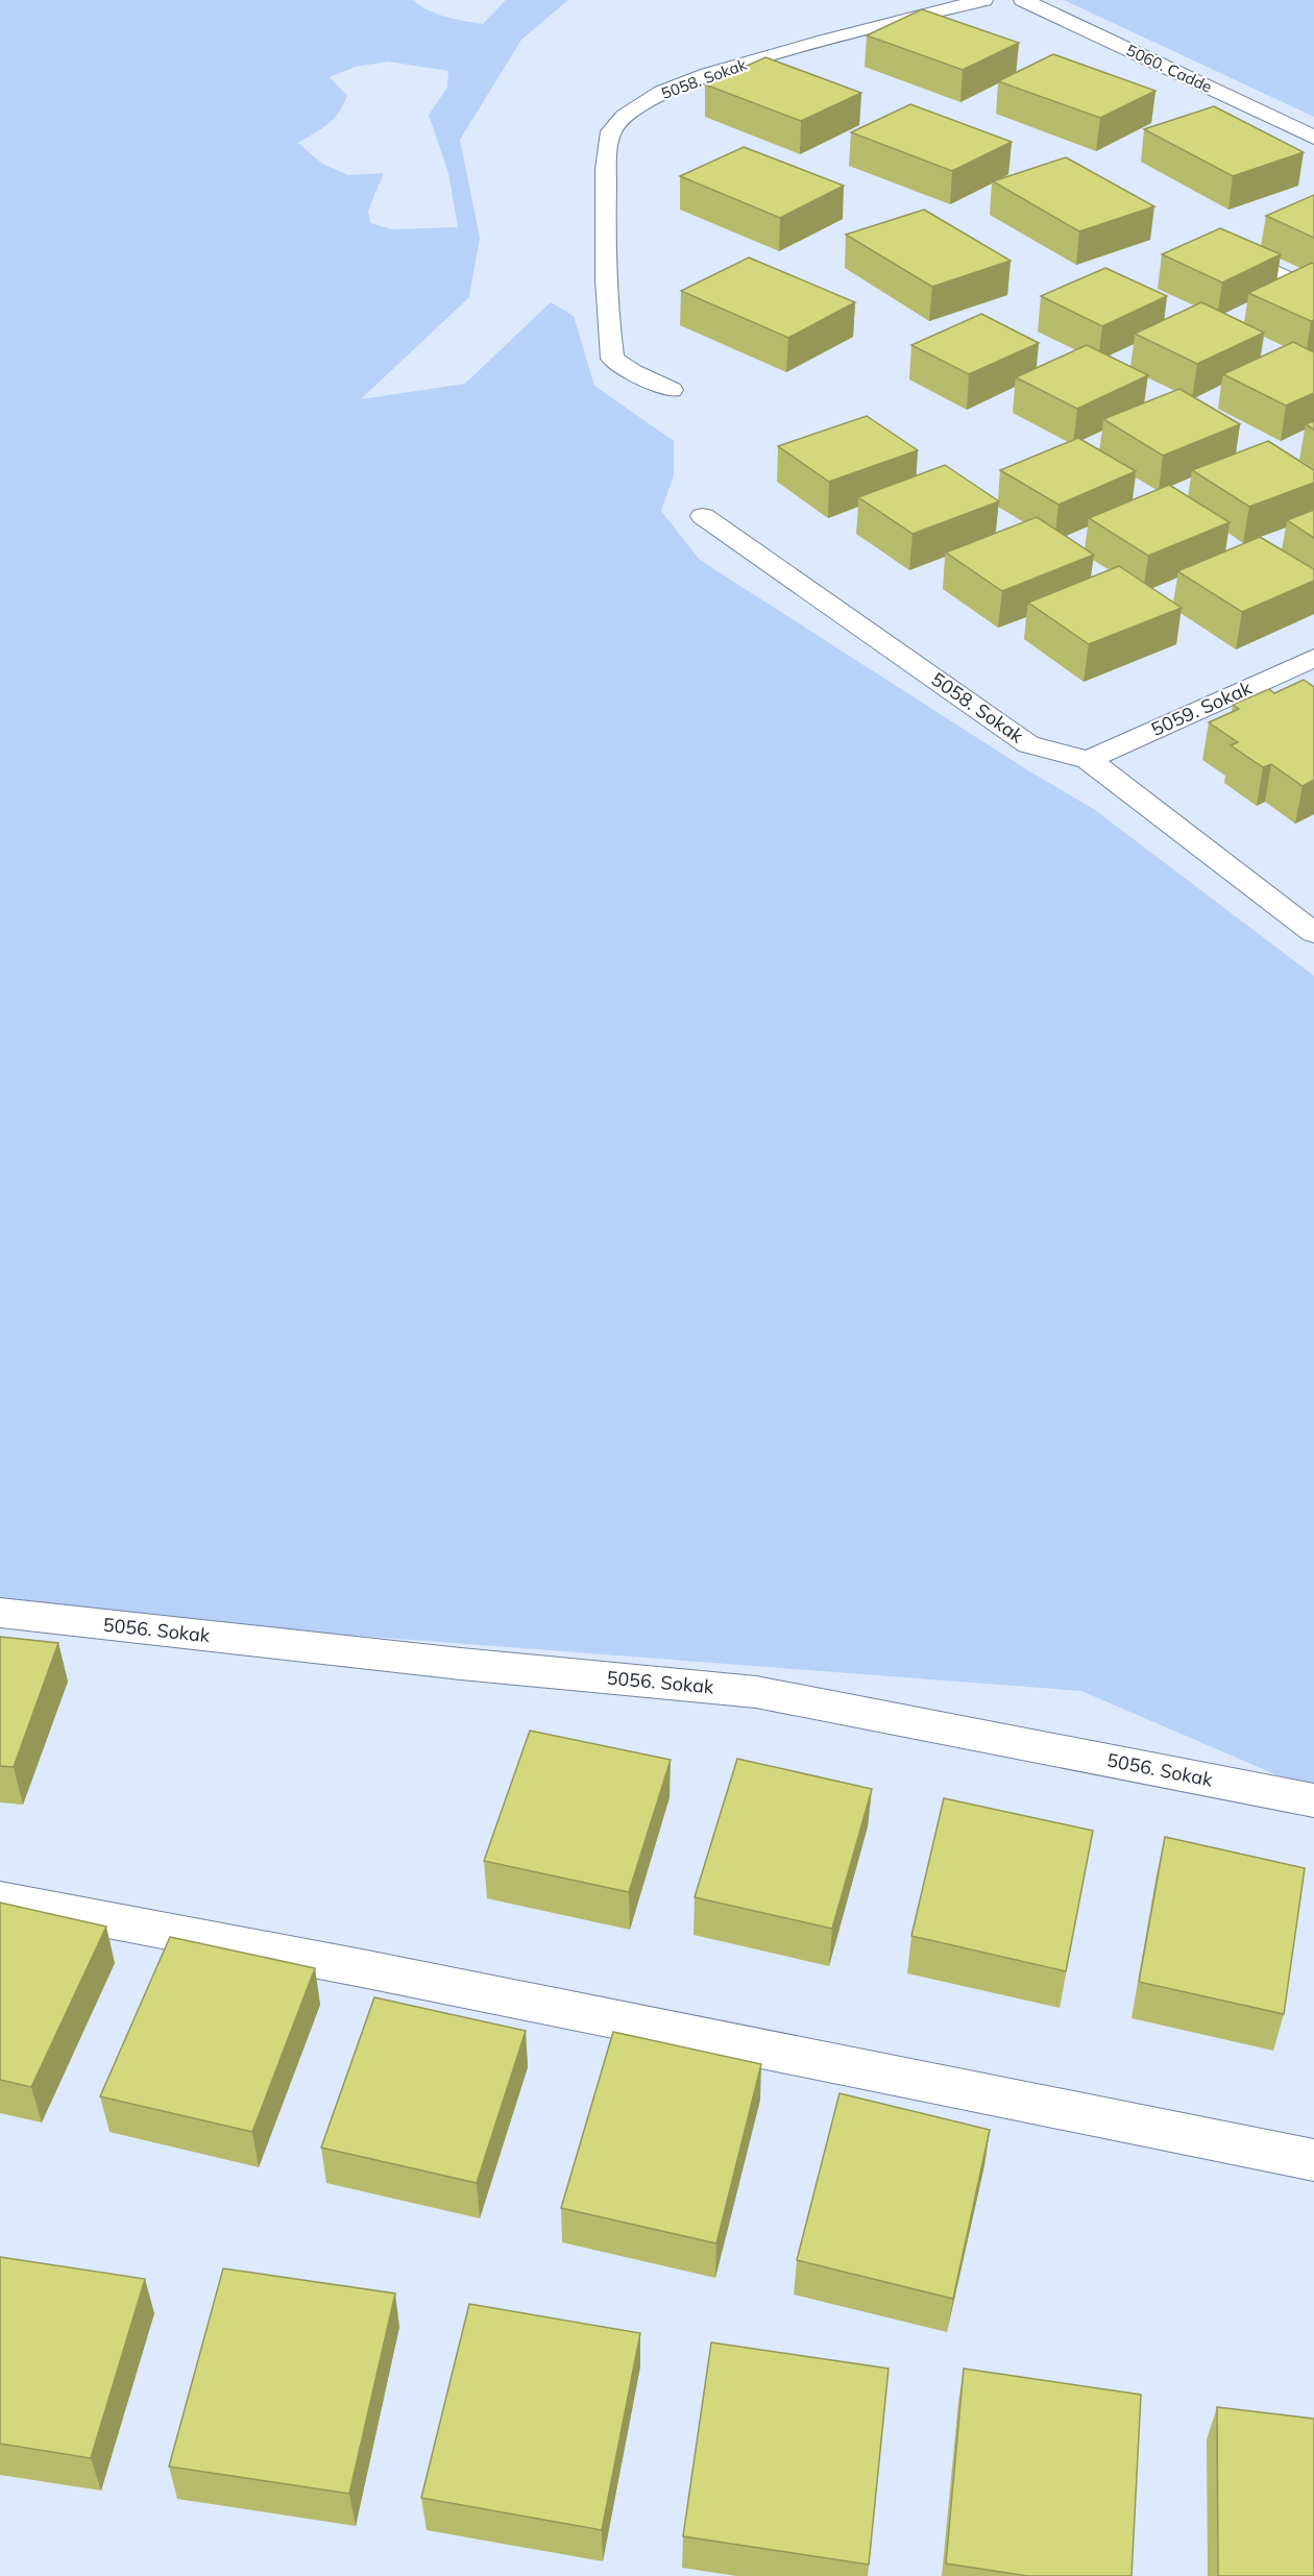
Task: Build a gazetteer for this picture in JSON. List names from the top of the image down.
{
  "streets": {
    "street": [
      "5060. Cadde",
      "5058. Sokak",
      "5059. Sokak",
      "5056. Sokak"
    ]
  },
  "crossings": [
    ["5058. Sokak", "5059. Sokak"]
  ]
}
